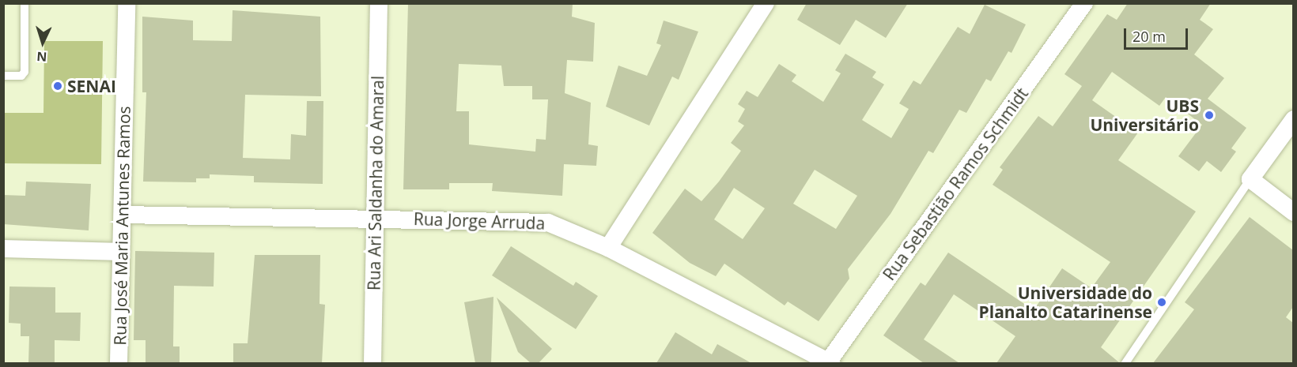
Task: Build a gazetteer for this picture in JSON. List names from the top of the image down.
{
  "streets": {
    "street": [
      "Rua Ari Saldanha do Amaral",
      "Rua Sebastião Ramos Schmidt",
      "Rua Jorge Arruda",
      "Rua José Maria Antunes Ramos"
    ]
  },
  "crossings": [
    ["Rua Ari Saldanha do Amaral", "Rua Jorge Arruda"],
    ["Rua Sebastião Ramos Schmidt", "Rua Jorge Arruda"],
    ["Rua Jorge Arruda", "Rua José Maria Antunes Ramos"]
  ],
  "places": ["SENAI", "UBS Universitário", "Universidade do Planalto Catarinense"],
  "scale_bar": "20 m",
  "north": "bottom"
}
